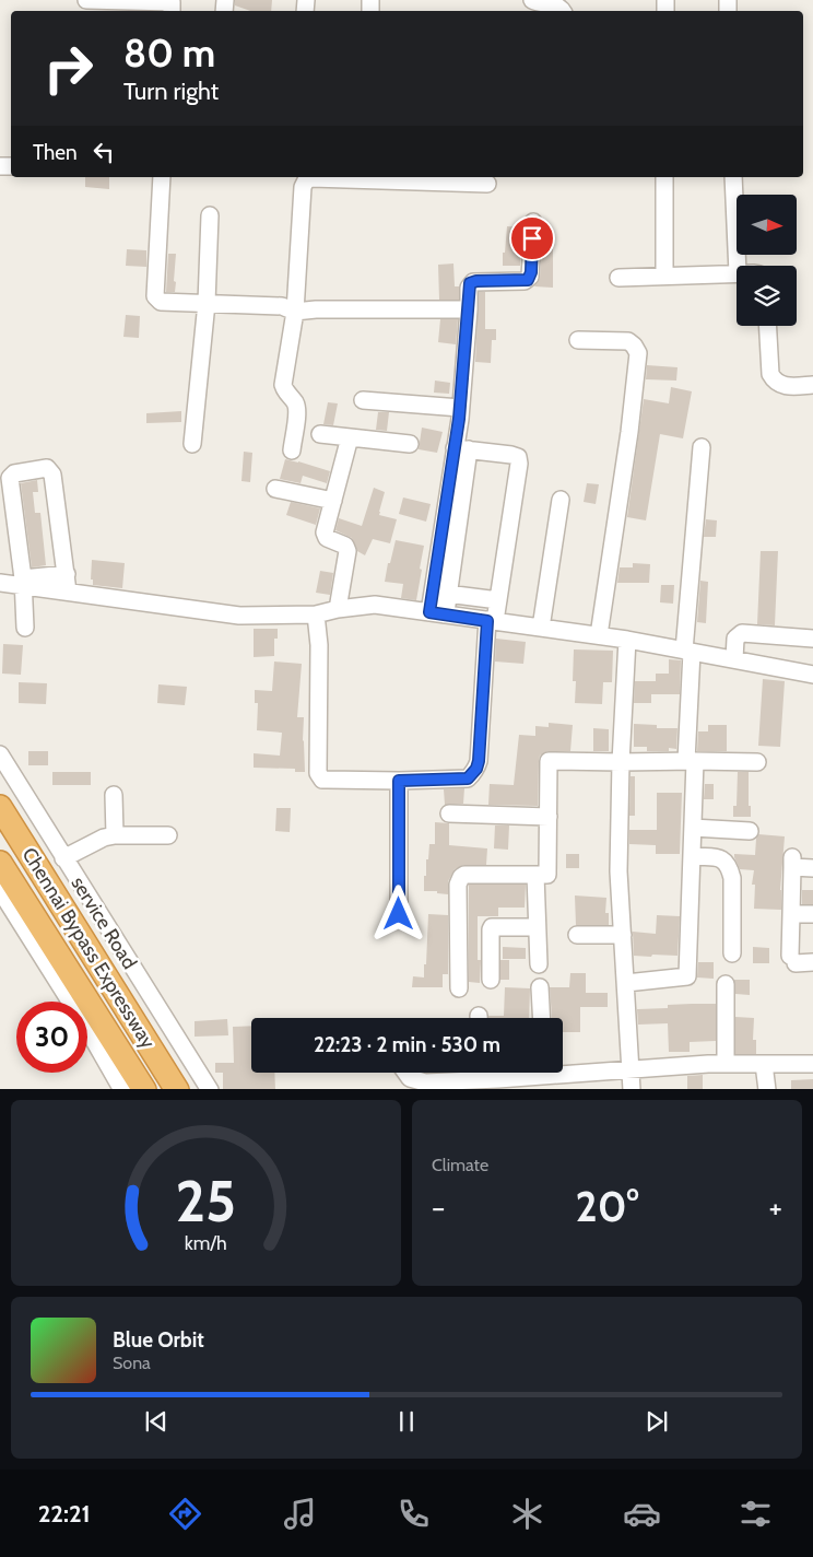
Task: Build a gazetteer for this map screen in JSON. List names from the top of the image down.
{
  "streets": {
    "highway": ["Chennai Bypass Expressway"],
    "street": ["service Road"]
  },
  "north": "right",
  "page": {
    "turn": ["80 m", "Turn right"],
    "then": "Then",
    "limit": "30",
    "trip": "22:23 · 2 min · 530 m",
    "tile": "Climate",
    "heat": ["−", "20°", "+"],
    "song": ["Blue Orbit", "Sona"],
    "tabs": "22:21",
    "gauge": ["25", "km/h"]
  }
}
